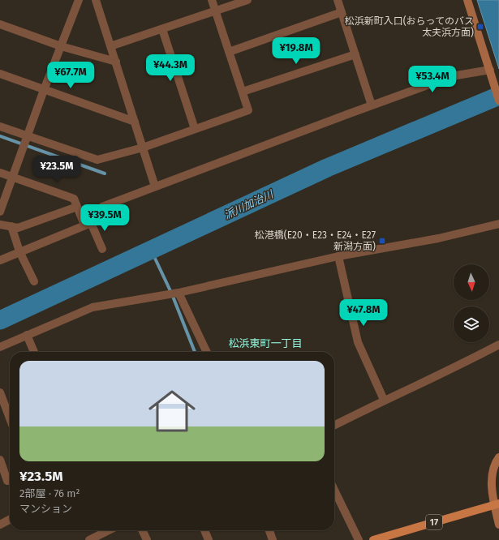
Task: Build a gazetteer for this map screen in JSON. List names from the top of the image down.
{
  "streets": {
    "main road": ["17"]
  },
  "districts": ["松浜東町一丁目"],
  "water": ["派川加治川"],
  "places": {
    "transit": ["松浜新町入口(おらってのバス 太夫浜方面)", "松港橋(E20・E23・E24・E27 新潟方面)"]
  },
  "north": "bottom",
  "page": {
    "price": [
      "¥19.8M",
      "¥44.3M",
      "¥67.7M",
      "¥53.4M",
      "¥23.5M",
      "¥39.5M",
      "¥47.8M"
    ],
    "list": [
      {
        "name": "¥23.5M",
        "note": "2部屋 · 76 m² · マンション"
      }
    ]
  }
}
